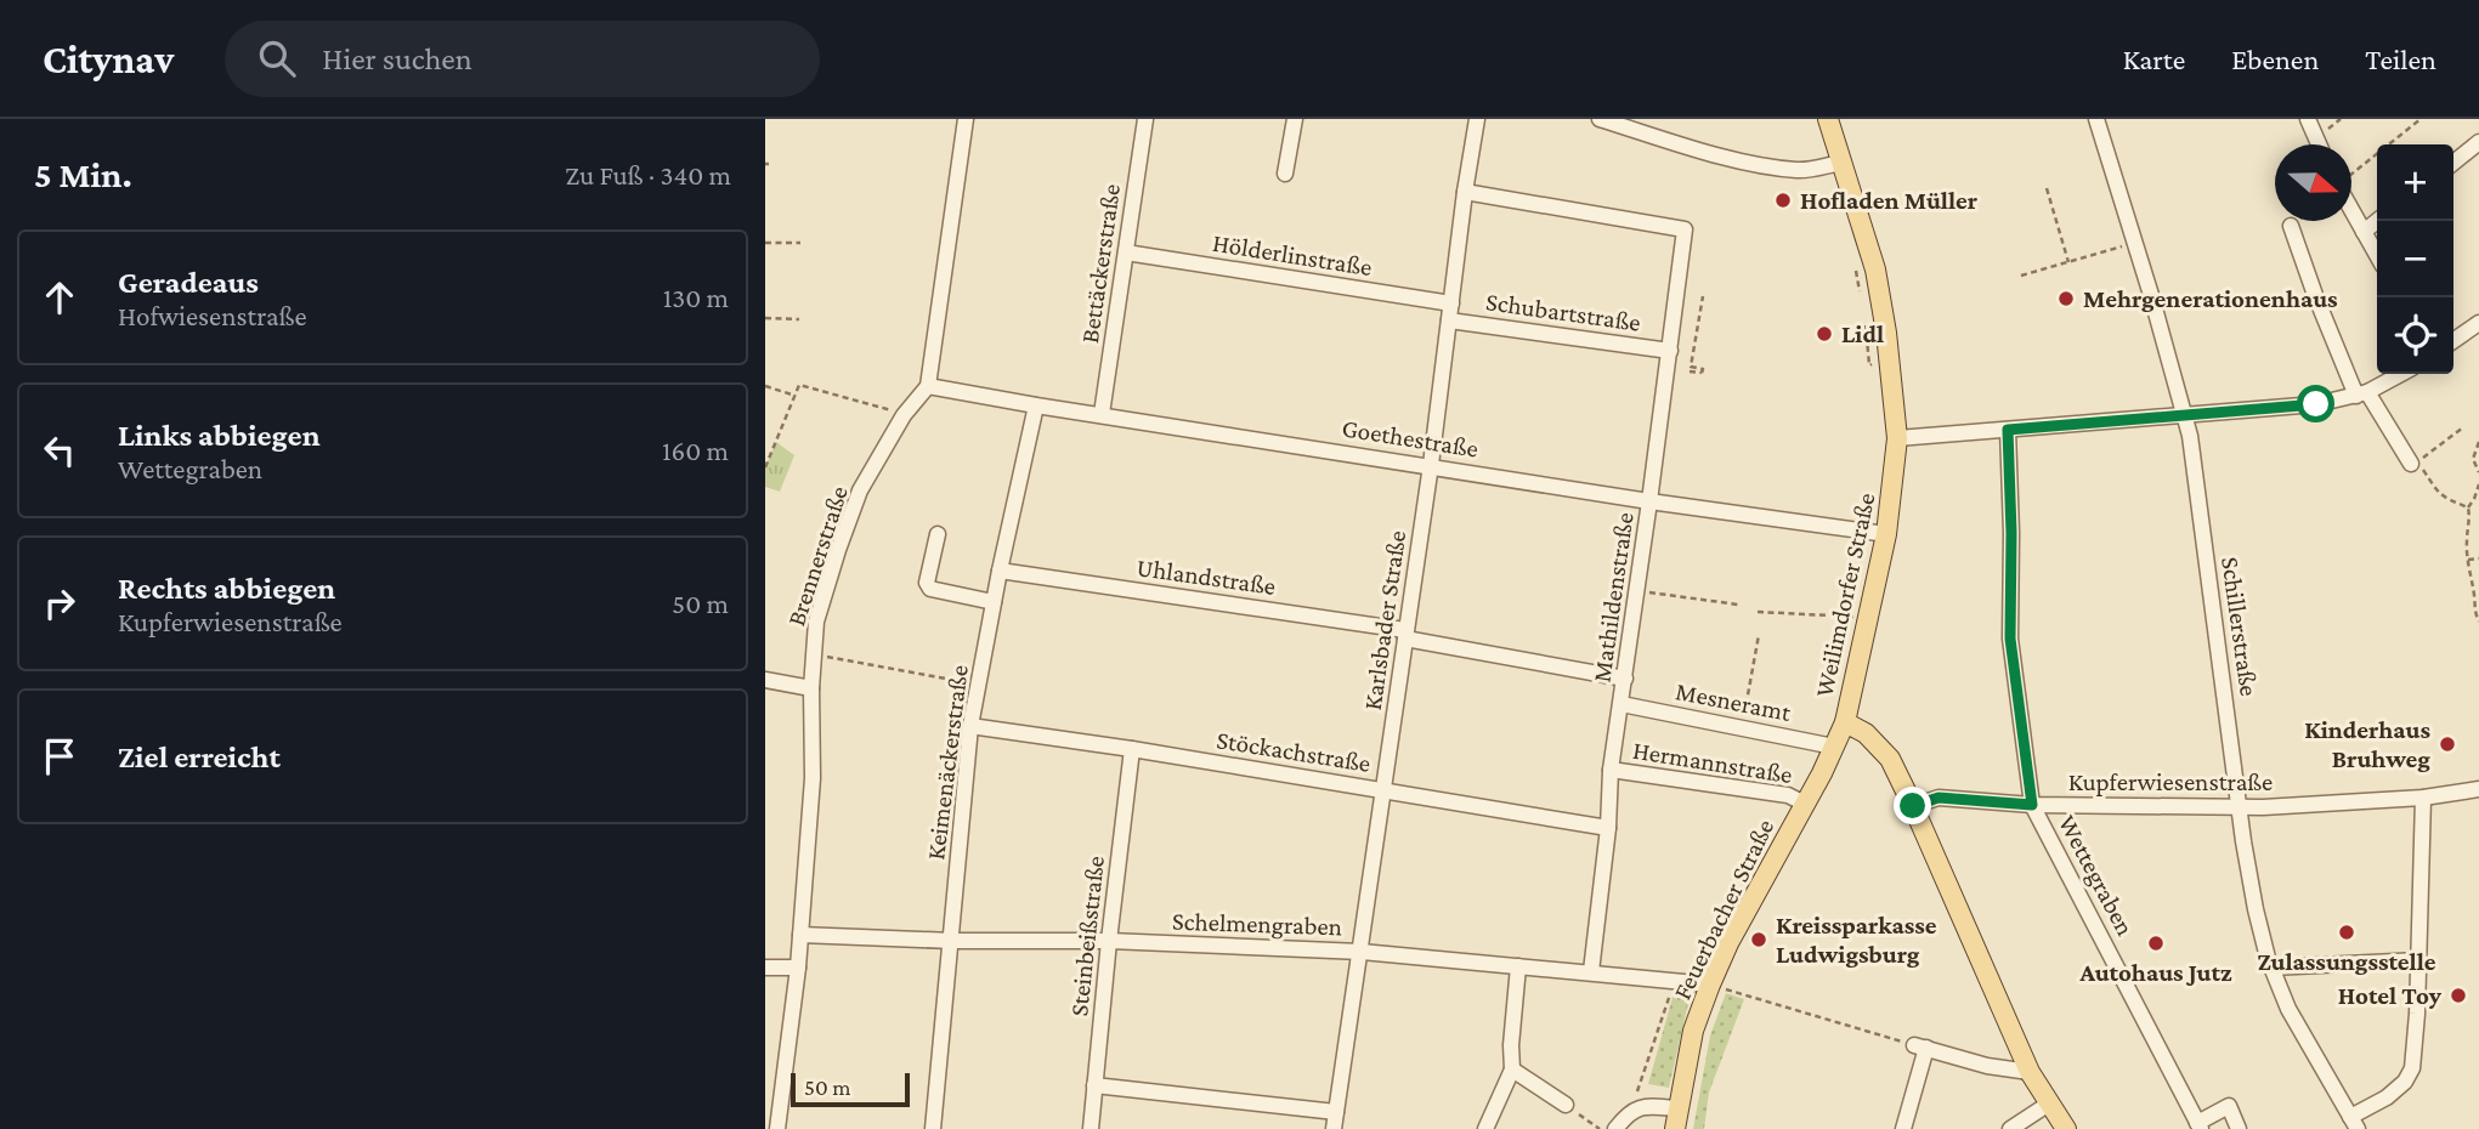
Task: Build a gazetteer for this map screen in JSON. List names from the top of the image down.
{
  "streets": {
    "main road": ["Weilimdorfer Straße", "Feuerbacher Straße"],
    "street": [
      "Hölderlinstraße",
      "Bettäckerstraße",
      "Schubartstraße",
      "Goethestraße",
      "Brennerstraße",
      "Uhlandstraße",
      "Mathildenstraße",
      "Karlsbader Straße",
      "Schillerstraße",
      "Mesneramt",
      "Stöckachstraße",
      "Keimenäckerstraße",
      "Hermannstraße",
      "Kupferwiesenstraße",
      "Wettegraben",
      "Schelmengraben",
      "Steinbeißstraße"
    ]
  },
  "crossings": [
    ["Hölderlinstraße", "Bettäckerstraße"],
    ["Hölderlinstraße", "Karlsbader Straße"],
    ["Bettäckerstraße", "Goethestraße"],
    ["Schubartstraße", "Mathildenstraße"],
    ["Schubartstraße", "Karlsbader Straße"],
    ["Goethestraße", "Brennerstraße"],
    ["Goethestraße", "Weilimdorfer Straße"],
    ["Goethestraße", "Mathildenstraße"],
    ["Goethestraße", "Karlsbader Straße"],
    ["Goethestraße", "Keimenäckerstraße"],
    ["Brennerstraße", "Schelmengraben"],
    ["Uhlandstraße", "Mathildenstraße"],
    ["Uhlandstraße", "Karlsbader Straße"],
    ["Uhlandstraße", "Keimenäckerstraße"],
    ["Weilimdorfer Straße", "Kupferwiesenstraße"],
    ["Weilimdorfer Straße", "Feuerbacher Straße"],
    ["Mathildenstraße", "Karlsbader Straße"],
    ["Mathildenstraße", "Mesneramt"],
    ["Mathildenstraße", "Stöckachstraße"],
    ["Mathildenstraße", "Hermannstraße"],
    ["Mathildenstraße", "Schelmengraben"],
    ["Karlsbader Straße", "Stöckachstraße"],
    ["Karlsbader Straße", "Schelmengraben"],
    ["Schillerstraße", "Kupferwiesenstraße"],
    ["Mesneramt", "Feuerbacher Straße"],
    ["Stöckachstraße", "Keimenäckerstraße"],
    ["Stöckachstraße", "Steinbeißstraße"],
    ["Keimenäckerstraße", "Schelmengraben"],
    ["Hermannstraße", "Feuerbacher Straße"],
    ["Kupferwiesenstraße", "Wettegraben"],
    ["Feuerbacher Straße", "Schelmengraben"],
    ["Schelmengraben", "Steinbeißstraße"]
  ],
  "places": [
    "Hofladen Müller",
    "Mehrgenerationenhaus",
    "Lidl",
    "Kinderhaus Bruhweg",
    "Zulassungsstelle",
    "Kreissparkasse Ludwigsburg",
    "Autohaus Jutz",
    "Hotel Toy"
  ],
  "scale_bar": "50 m",
  "north": "right",
  "page": {
    "header": "Citynav",
    "search": "Hier suchen",
    "nav": ["Karte", "Ebenen", "Teilen"],
    "heading": ["5 Min.", "Zu Fuß · 340 m"],
    "map_buttons": ["+", "−"],
    "list": [
      ["Geradeaus", "Hofwiesenstraße", "130 m"],
      ["Links abbiegen", "Wettegraben", "160 m"],
      ["Rechts abbiegen", "Kupferwiesenstraße", "50 m"],
      "Ziel erreicht"
    ],
    "scale": "50 m"
  }
}
